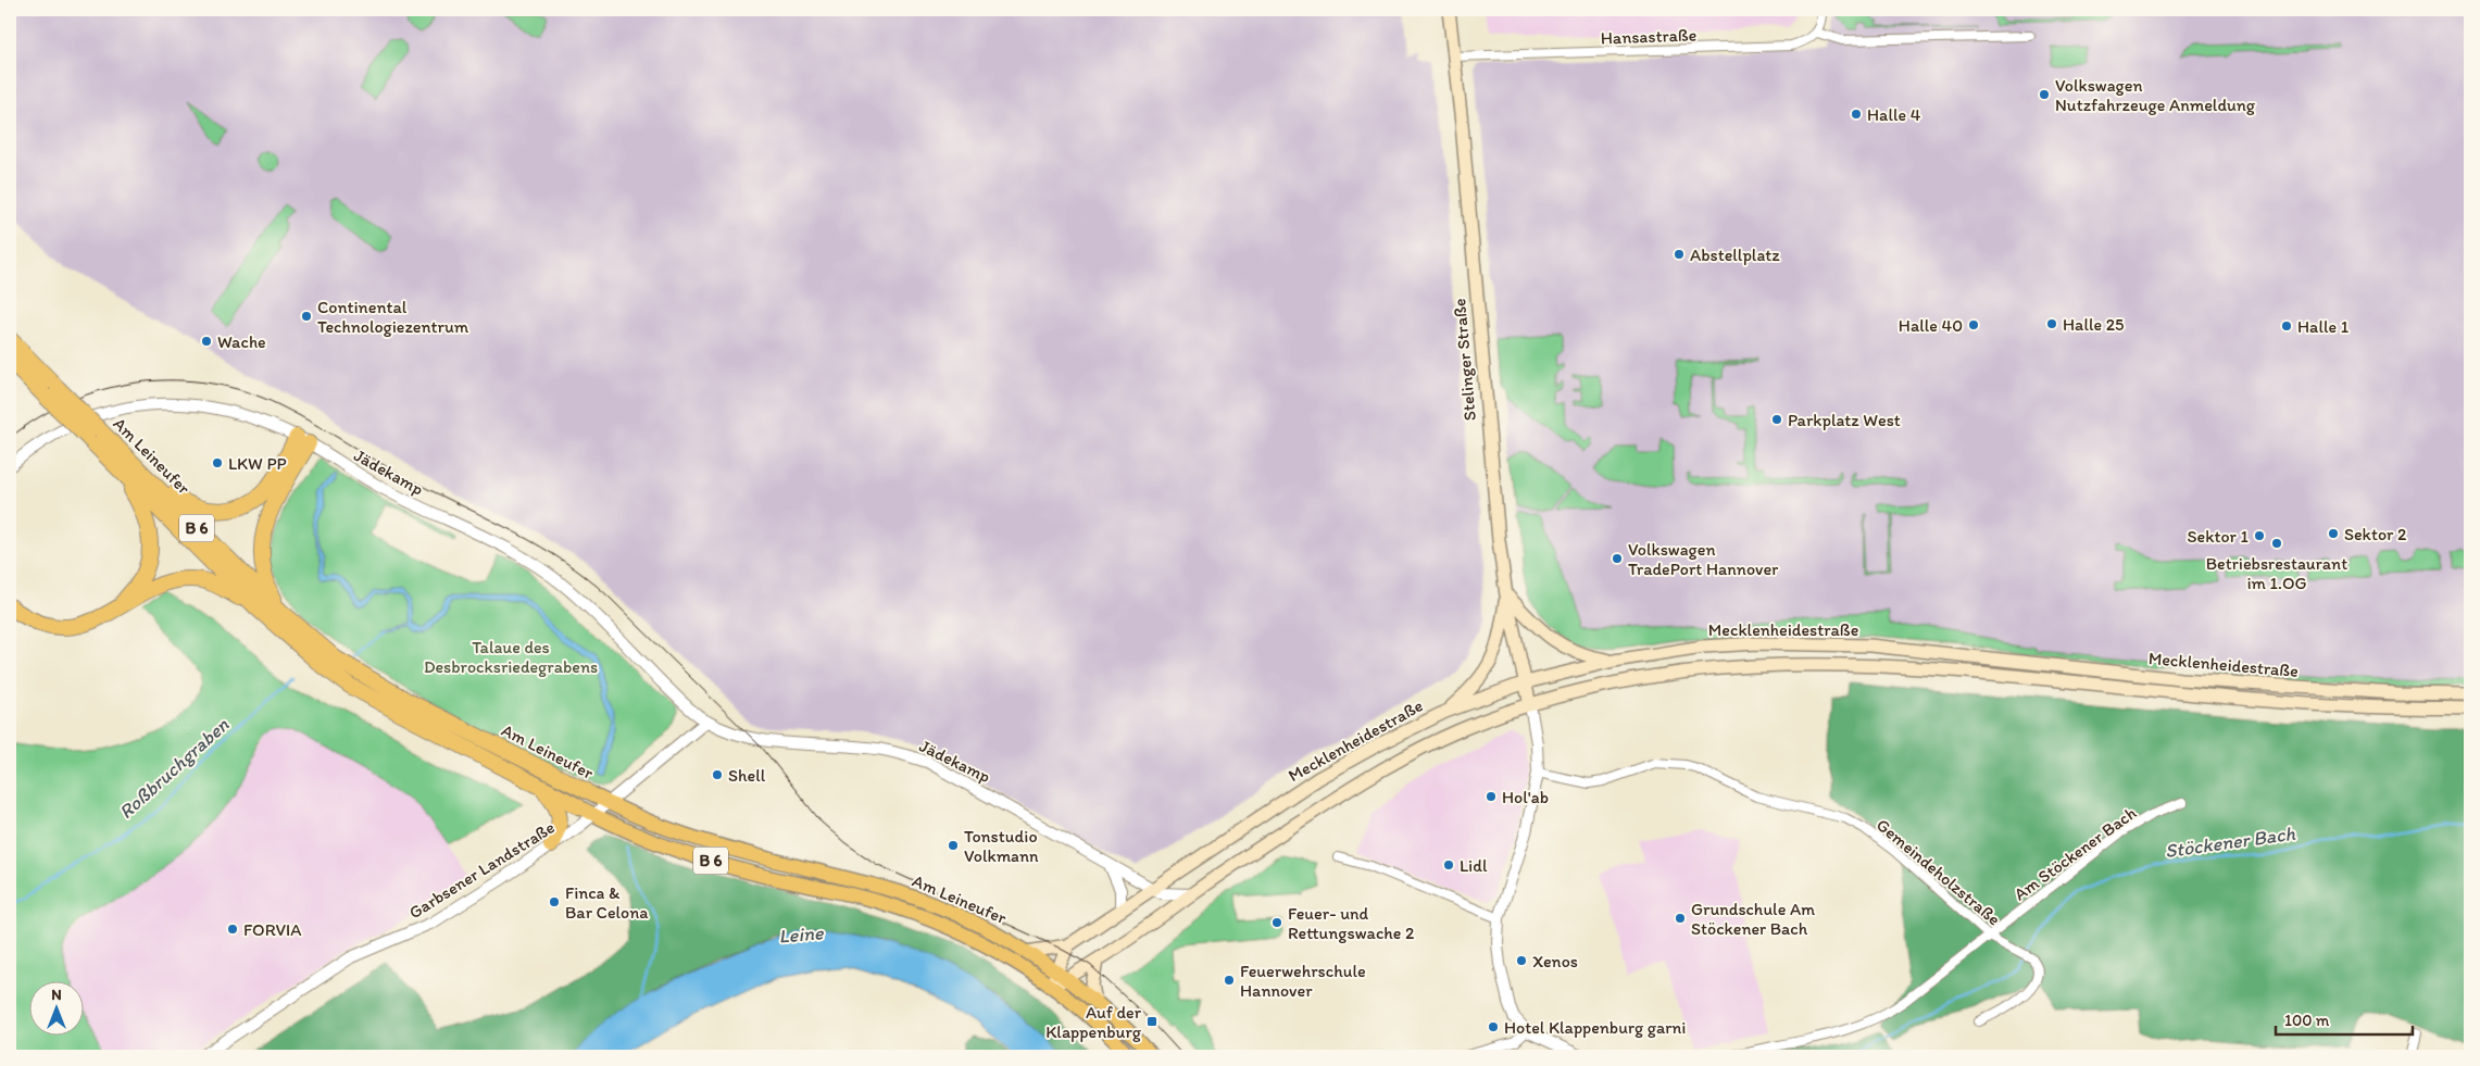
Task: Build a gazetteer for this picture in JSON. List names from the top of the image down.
{
  "streets": {
    "highway": ["Am Leineufer", "B 6"],
    "main road": ["Stelinger Straße", "Mecklenheidestraße"],
    "street": [
      "Hansastraße",
      "Jädekamp",
      "Am Stöckener Bach",
      "Garbsener Landstraße",
      "Gemeindeholzstraße"
    ]
  },
  "crossings": [
    ["Hansastraße", "Stelinger Straße"],
    ["Stelinger Straße", "Mecklenheidestraße"],
    ["Am Leineufer", "Mecklenheidestraße"],
    ["Am Leineufer", "Garbsener Landstraße"],
    ["Jädekamp", "Mecklenheidestraße"],
    ["Am Stöckener Bach", "Gemeindeholzstraße"]
  ],
  "water": ["Roßbruchgraben", "Stöckener Bach", "Leine"],
  "parks": ["Talaue des Desbrocksriedegrabens"],
  "places": {
    "other": [
      "Volkswagen Nutzfahrzeuge Anmeldung",
      "Halle 4",
      "Abstellplatz",
      "Continental Technologiezentrum",
      "Halle 25",
      "Halle 40",
      "Halle 1",
      "Wache",
      "Parkplatz West",
      "LKW PP",
      "Sektor 2",
      "Sektor 1",
      "Betriebsrestaurant im 1.OG",
      "Volkswagen TradePort Hannover",
      "Shell",
      "Hol'ab",
      "Tonstudio Volkmann",
      "Lidl",
      "Finca & Bar Celona",
      "Grundschule Am Stöckener Bach",
      "Feuer- und Rettungswache 2",
      "FORVIA",
      "Xenos",
      "Feuerwehrschule Hannover",
      "Hotel Klappenburg garni"
    ],
    "transit": ["Auf der Klappenburg"]
  },
  "scale_bar": "100 m",
  "north": "top"
}
